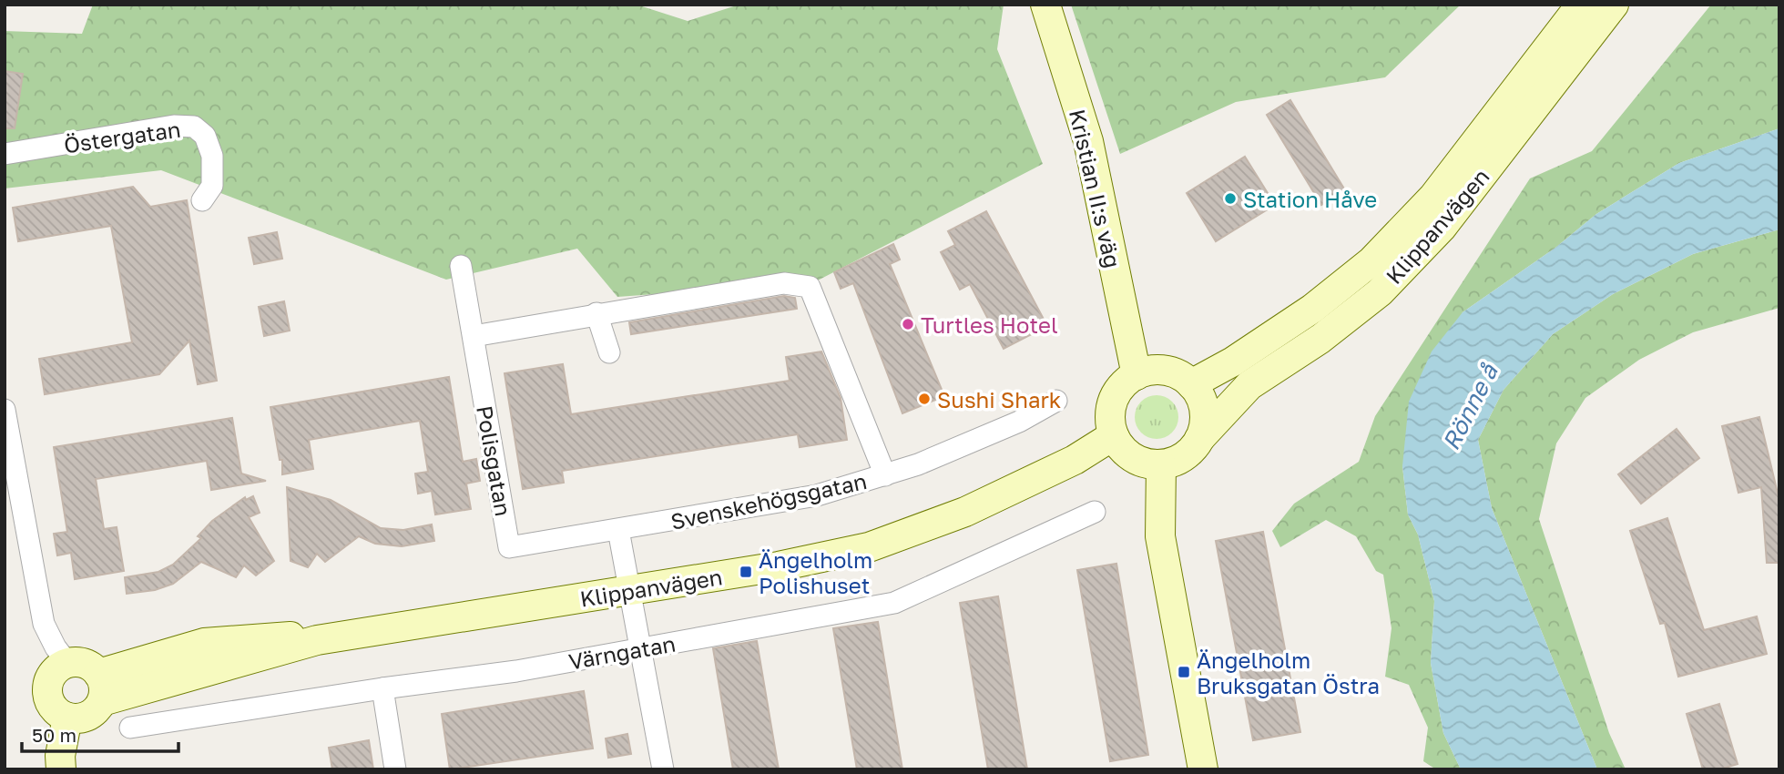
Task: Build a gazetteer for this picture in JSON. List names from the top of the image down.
{
  "streets": {
    "main road": ["Kristian II:s väg", "Klippanvägen"],
    "street": [
      "Östergatan",
      "Polisgatan",
      "Svenskehögsgatan",
      "Värngatan"
    ]
  },
  "crossings": [
    ["Kristian II:s väg", "Klippanvägen"],
    ["Polisgatan", "Svenskehögsgatan"]
  ],
  "water": ["Rönne å"],
  "places": {
    "other": ["Station Håve", "Turtles Hotel", "Sushi Shark"],
    "transit": ["Ängelholm Polishuset", "Ängelholm Bruksgatan Östra"]
  },
  "scale_bar": "50 m"
}
